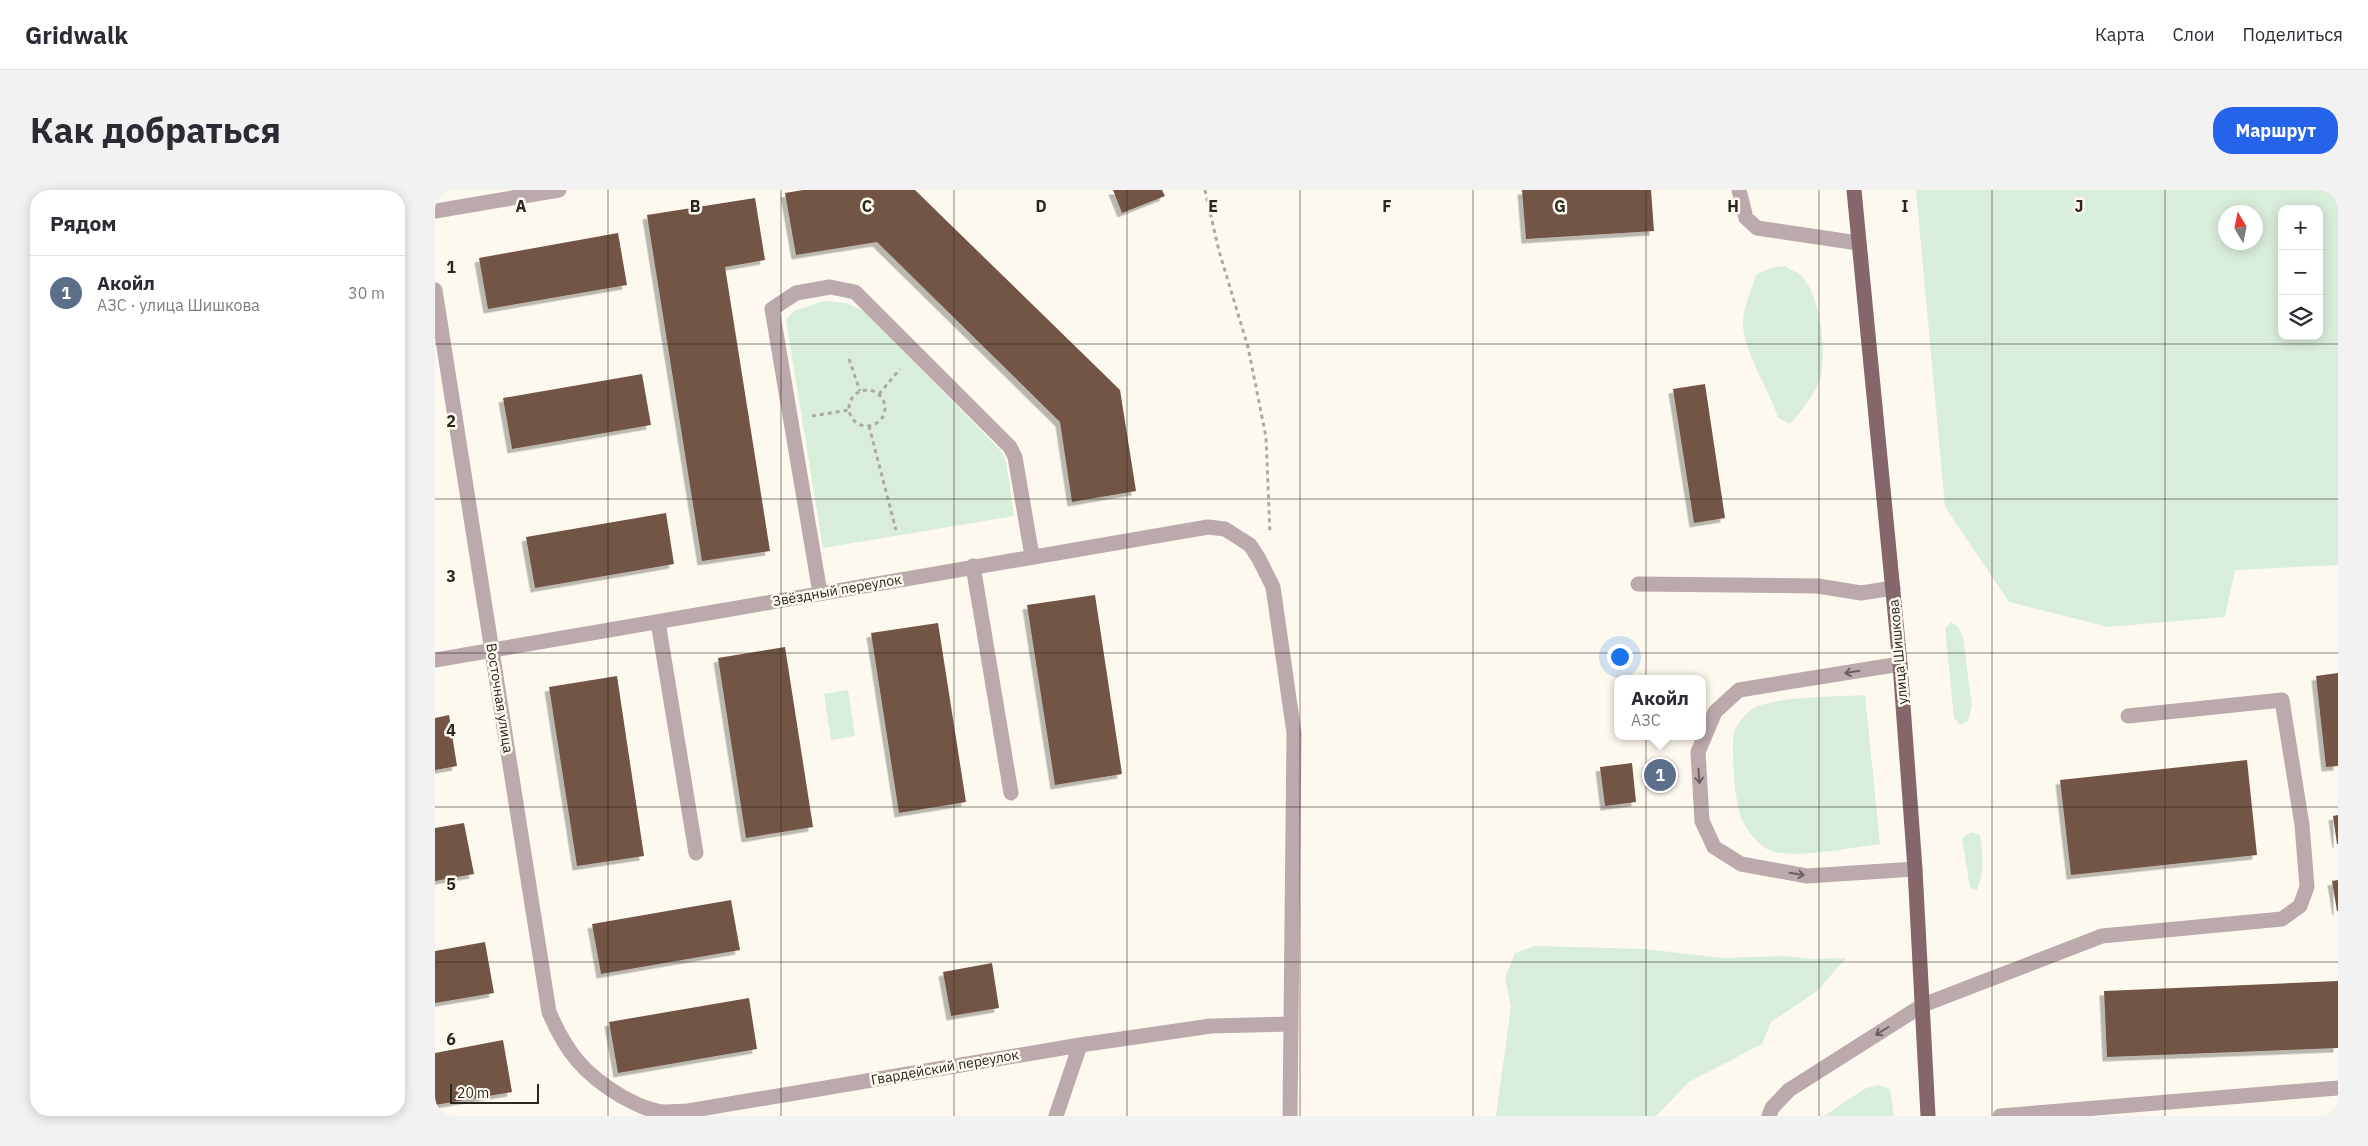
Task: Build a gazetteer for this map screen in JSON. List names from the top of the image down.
{
  "streets": {
    "main road": ["улица Шишкова"],
    "street": ["Звёздный переулок", "Восточная улица", "Гвардейский переулок"]
  },
  "crossings": [
    ["Звёздный переулок", "Восточная улица"],
    ["Звёздный переулок", "Гвардейский переулок"],
    ["Восточная улица", "Гвардейский переулок"]
  ],
  "scale_bar": "20 m",
  "north": "top",
  "page": {
    "header": "Gridwalk",
    "nav": ["Карта", "Слои", "Поделиться"],
    "title": "Как добраться",
    "buttons": "Маршрут",
    "heading": "Рядом",
    "map_buttons": ["+", "−"],
    "list": [
      {
        "mark": "1",
        "name": "Акойл",
        "note": "АЗС · улица Шишкова",
        "value": "30 m"
      }
    ],
    "popup": ["Акойл", "АЗС"],
    "pins": "1",
    "scale": "20 m"
  },
  "grid": {
    "columns": [
      "A",
      "B",
      "C",
      "D",
      "E",
      "F",
      "G",
      "H",
      "I",
      "J"
    ],
    "rows": [
      "1",
      "2",
      "3",
      "4",
      "5",
      "6"
    ]
  }
}
